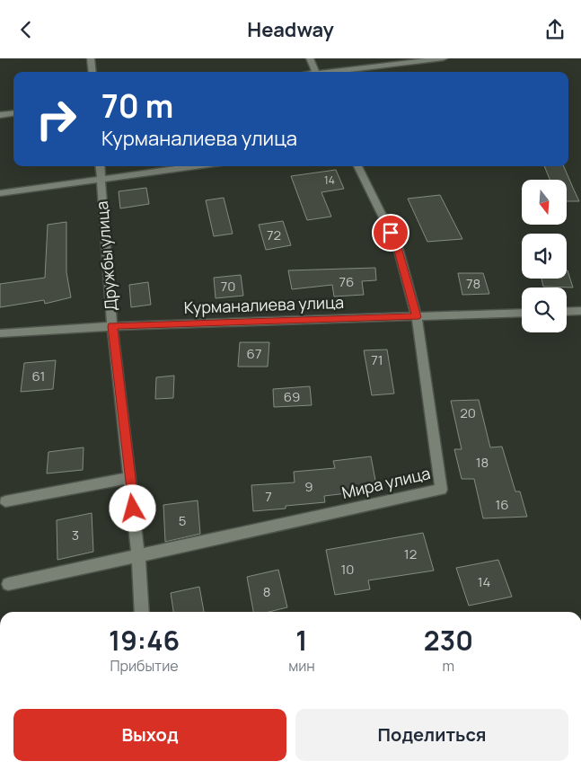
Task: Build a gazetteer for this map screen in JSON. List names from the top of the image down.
{
  "streets": {
    "street": ["Дружбы улица", "Курманалиева улица", "Мира улица"]
  },
  "crossings": [
    ["Дружбы улица", "Курманалиева улица"],
    ["Дружбы улица", "Мира улица"],
    ["Курманалиева улица", "Мира улица"]
  ],
  "house_numbers": [
    "14",
    "72",
    "76",
    "78",
    "70",
    "67",
    "71",
    "61",
    "69",
    "20",
    "18",
    "9",
    "7",
    "16",
    "5",
    "3",
    "12",
    "10",
    "14",
    "8"
  ],
  "north": "bottom",
  "page": {
    "header": "Headway",
    "turn": ["70 m", "Курманалиева улица"],
    "eta": [
      "19:46",
      "Прибытие",
      "1",
      "мин",
      "230",
      "m"
    ],
    "buttons": ["Выход", "Поделиться"]
  }
}
